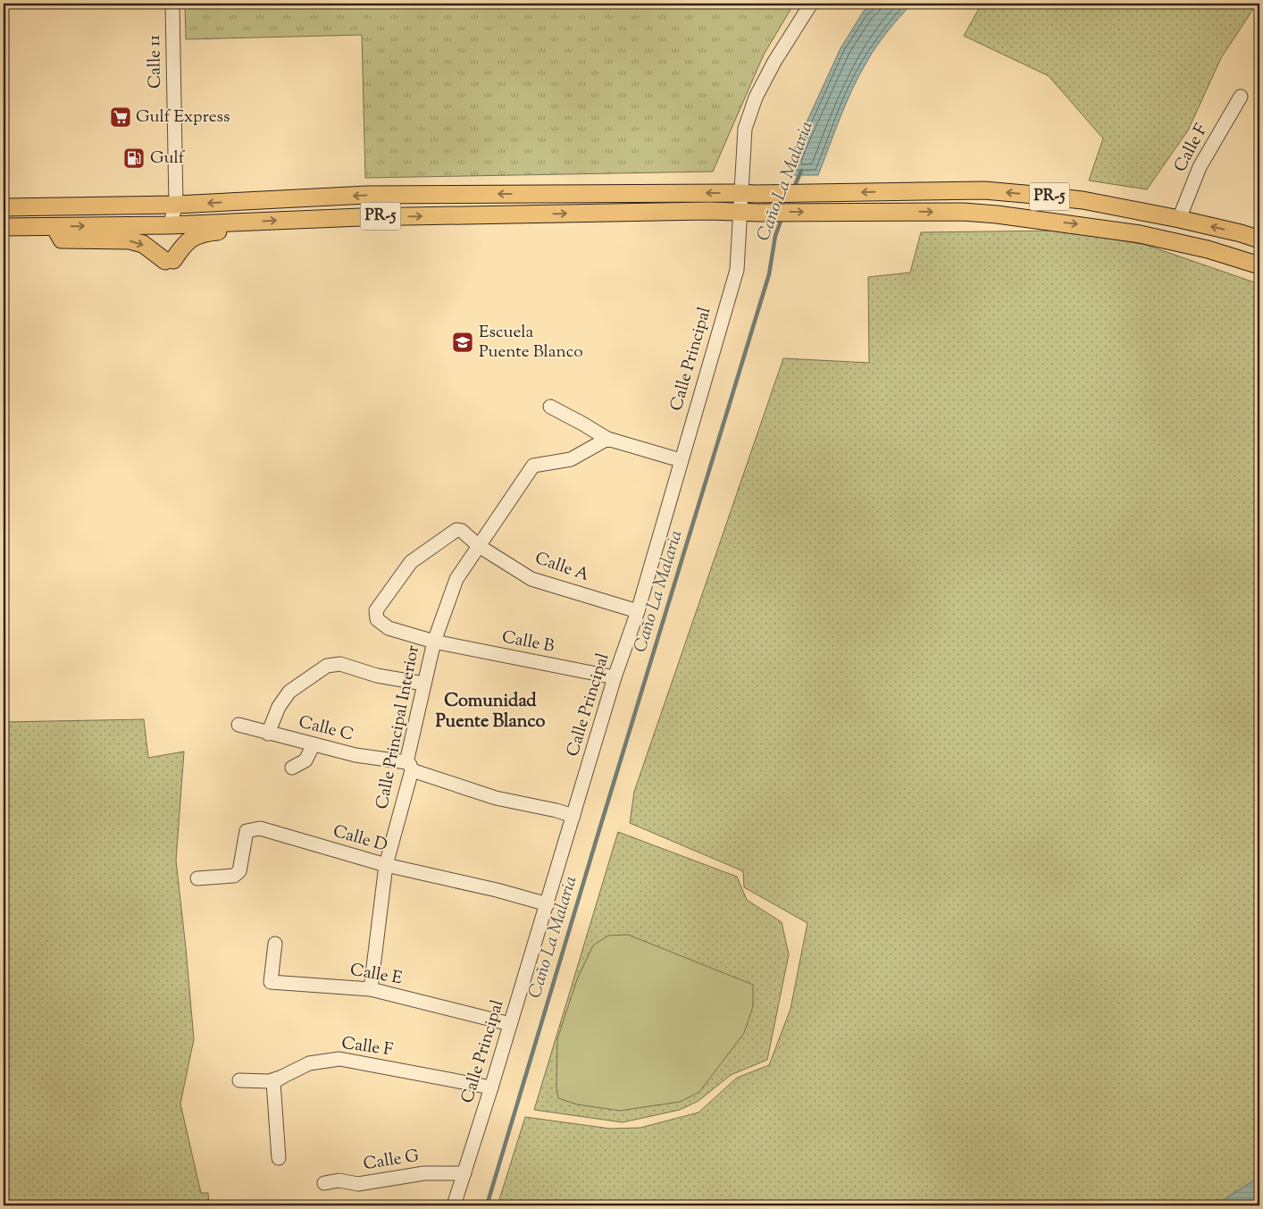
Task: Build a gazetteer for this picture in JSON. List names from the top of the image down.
{
  "streets": {
    "main road": ["PR-5"],
    "street": [
      "Calle 11",
      "Calle F",
      "Calle Principal",
      "Calle A",
      "Calle B",
      "Calle Principal Interior",
      "Calle C",
      "Calle D",
      "Calle E",
      "Calle G"
    ]
  },
  "crossings": [
    ["Calle 11", "PR-5"],
    ["Calle F", "PR-5"],
    ["Calle F", "Calle Principal"],
    ["PR-5", "Calle Principal"],
    ["Calle Principal", "Calle A"],
    ["Calle Principal", "Calle B"],
    ["Calle Principal", "Calle C"],
    ["Calle Principal", "Calle D"],
    ["Calle Principal", "Calle E"],
    ["Calle Principal", "Calle G"],
    ["Calle A", "Calle B"],
    ["Calle A", "Calle Principal Interior"],
    ["Calle B", "Calle Principal Interior"],
    ["Calle Principal Interior", "Calle C"],
    ["Calle Principal Interior", "Calle D"],
    ["Calle Principal Interior", "Calle E"]
  ],
  "districts": ["Comunidad Puente Blanco"],
  "water": ["Caño La Malaria"],
  "places": {
    "supermarket": ["Gulf Express"],
    "fuel station": ["Gulf"],
    "school or university": ["Escuela Puente Blanco"]
  }
}
